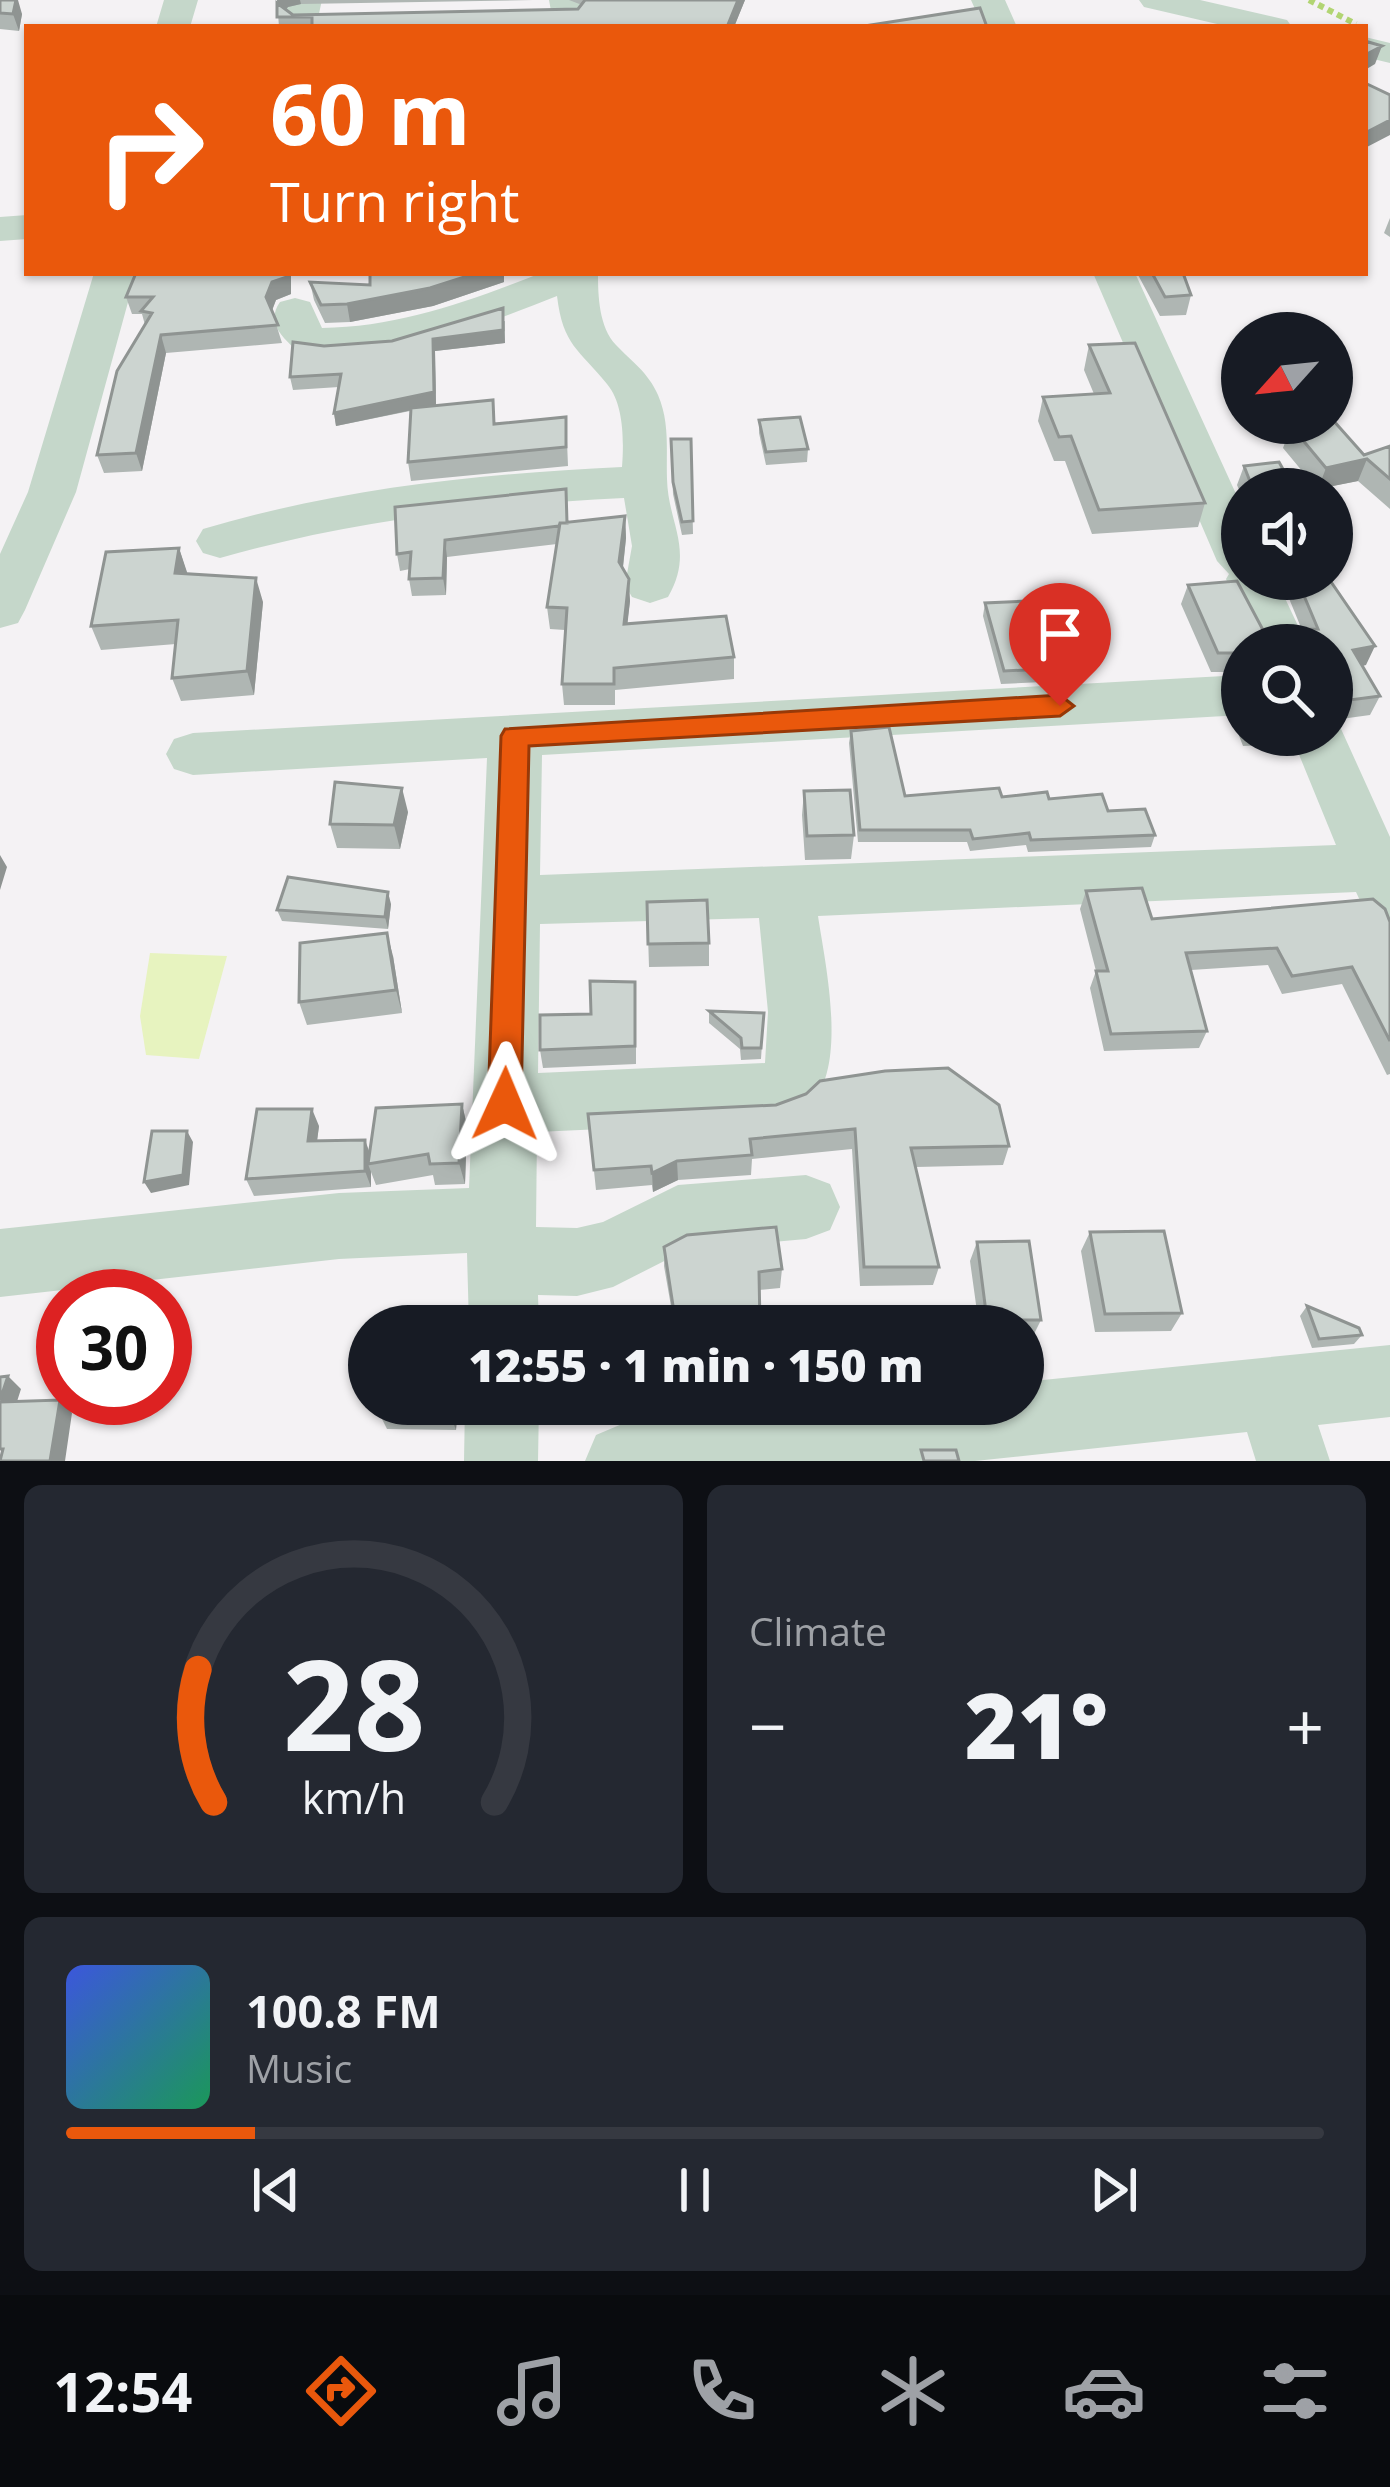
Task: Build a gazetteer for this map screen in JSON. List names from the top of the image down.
{
  "north": "bottom left",
  "page": {
    "turn": ["60 m", "Turn right"],
    "limit": "30",
    "trip": "12:55 · 1 min · 150 m",
    "tile": "Climate",
    "heat": ["−", "21°", "+"],
    "song": ["100.8 FM", "Music"],
    "tabs": "12:54",
    "gauge": ["28", "km/h"]
  }
}
